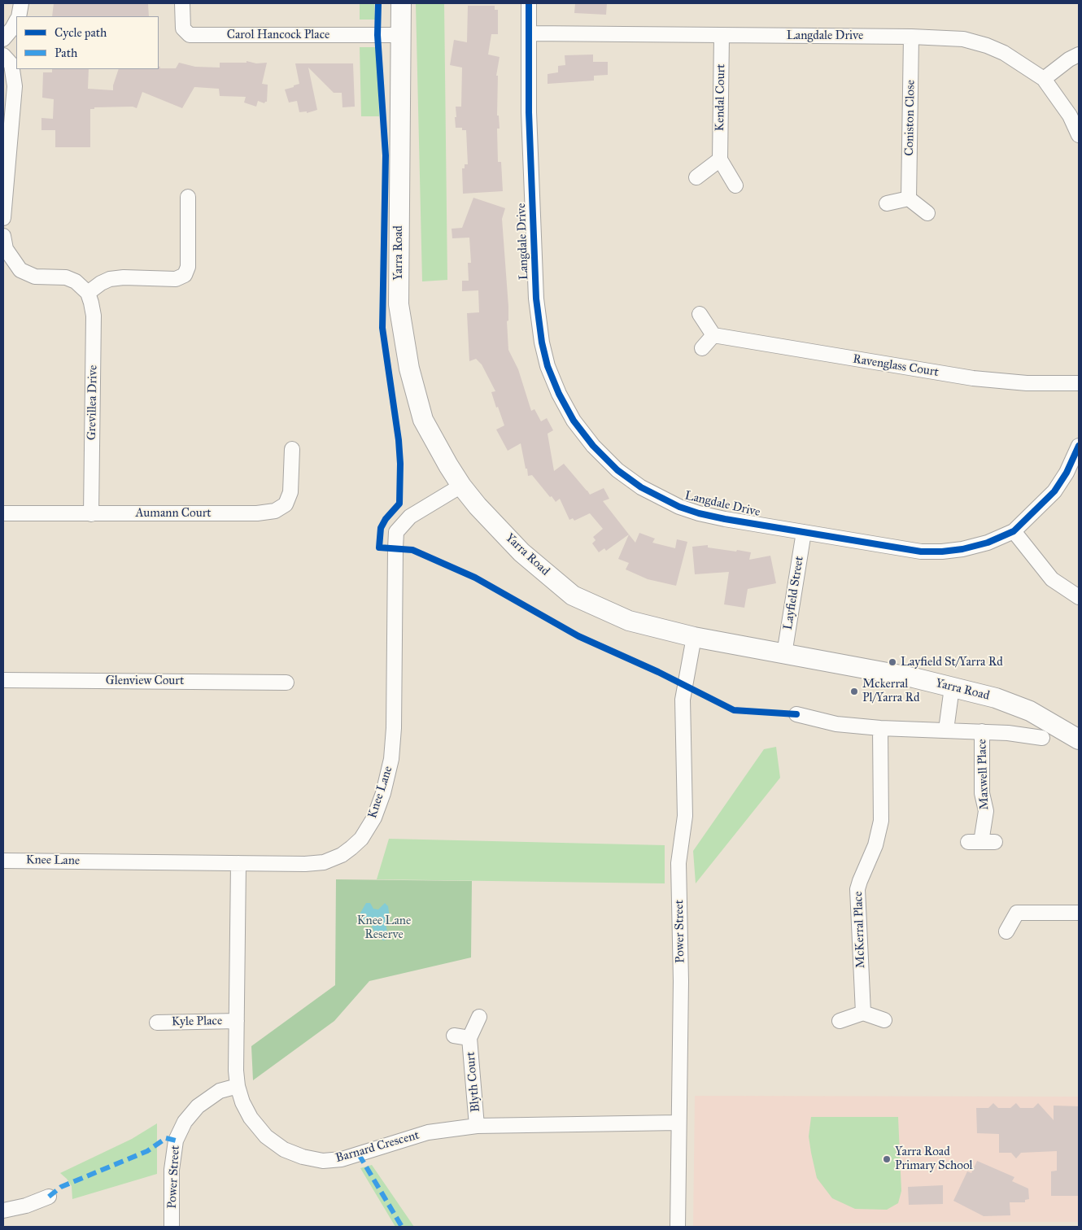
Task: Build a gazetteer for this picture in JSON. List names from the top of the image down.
{
  "streets": {
    "main road": ["Yarra Road"],
    "street": [
      "Carol Hancock Place",
      "Langdale Drive",
      "Kendal Court",
      "Coniston Close",
      "Ravenglass Court",
      "Grevillea Drive",
      "Aumann Court",
      "Layfield Street",
      "Glenview Court",
      "Maxwell Place",
      "Knee Lane",
      "McKerral Place",
      "Power Street",
      "Kyle Place",
      "Blyth Court",
      "Barnard Crescent"
    ]
  },
  "crossings": [
    ["Carol Hancock Place", "Yarra Road"],
    ["Langdale Drive", "Kendal Court"],
    ["Langdale Drive", "Coniston Close"],
    ["Langdale Drive", "Layfield Street"],
    ["Yarra Road", "Layfield Street"],
    ["Yarra Road", "Knee Lane"],
    ["Yarra Road", "Power Street"],
    ["Grevillea Drive", "Aumann Court"],
    ["Knee Lane", "Barnard Crescent"],
    ["Power Street", "Barnard Crescent"],
    ["Kyle Place", "Barnard Crescent"],
    ["Blyth Court", "Barnard Crescent"]
  ],
  "parks": ["Knee Lane Reserve"],
  "places": ["Layfield St/Yarra Rd", "Mckerral Pl/Yarra Rd", "Yarra Road Primary School"],
  "legend": ["Cycle path", "Path"]
}
